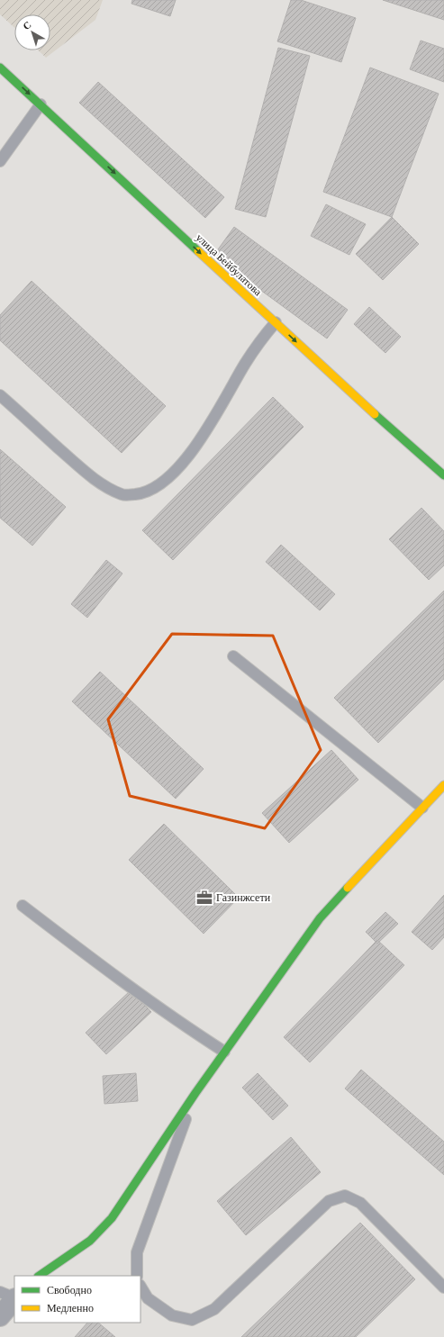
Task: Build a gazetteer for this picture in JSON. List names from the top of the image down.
{
  "streets": {
    "street": ["улица Бейбулатова"]
  },
  "one_way": ["улица Бейбулатова"],
  "places": {
    "office": ["Газинжсети"]
  },
  "legend": ["Свободно", "Медленно"],
  "north": "top left"
}
